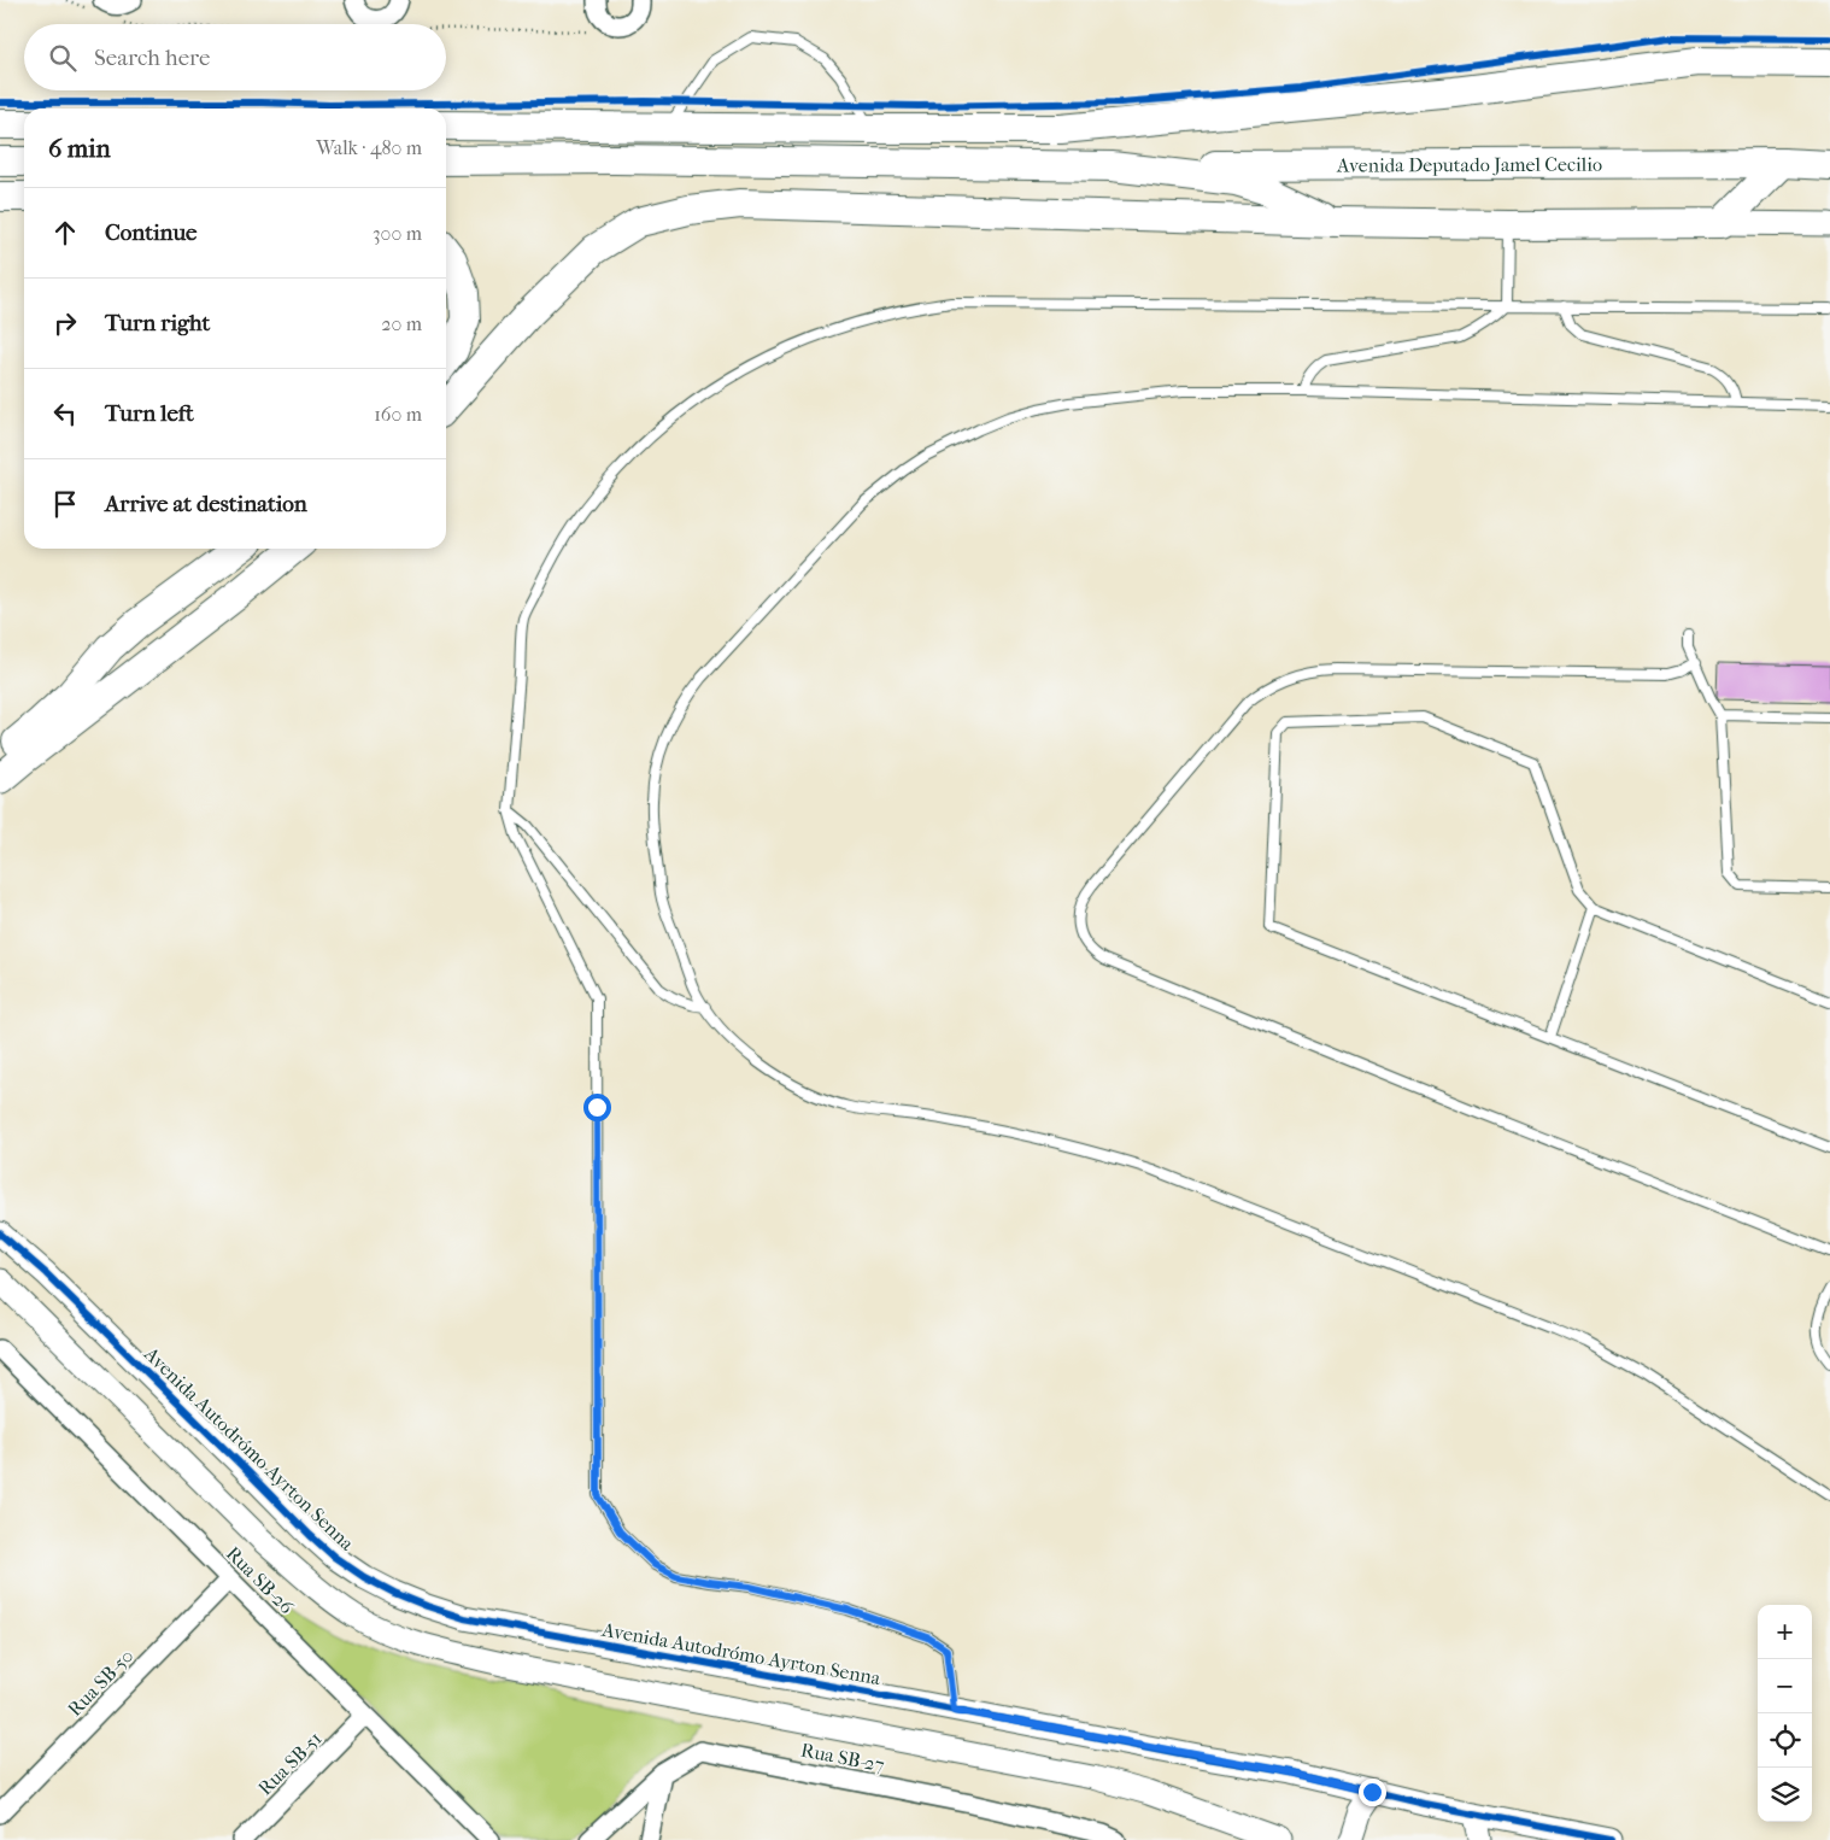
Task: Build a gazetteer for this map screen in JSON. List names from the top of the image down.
{
  "streets": {
    "highway": ["Avenida Deputado Jamel Cecilio"],
    "street": [
      "Avenida Autodrómo Ayrton Senna",
      "Rua SB-26",
      "Rua SB-50",
      "Rua SB-27",
      "Rua SB-51"
    ]
  },
  "crossings": [
    ["Rua SB-26", "Rua SB-50"],
    ["Rua SB-26", "Rua SB-51"]
  ],
  "page": {
    "search": "Search here",
    "heading": ["6 min", "Walk · 480 m"],
    "list": [
      ["Continue", "300 m"],
      ["Turn right", "20 m"],
      ["Turn left", "160 m"],
      "Arrive at destination"
    ],
    "map_buttons": ["+", "−"]
  }
}
